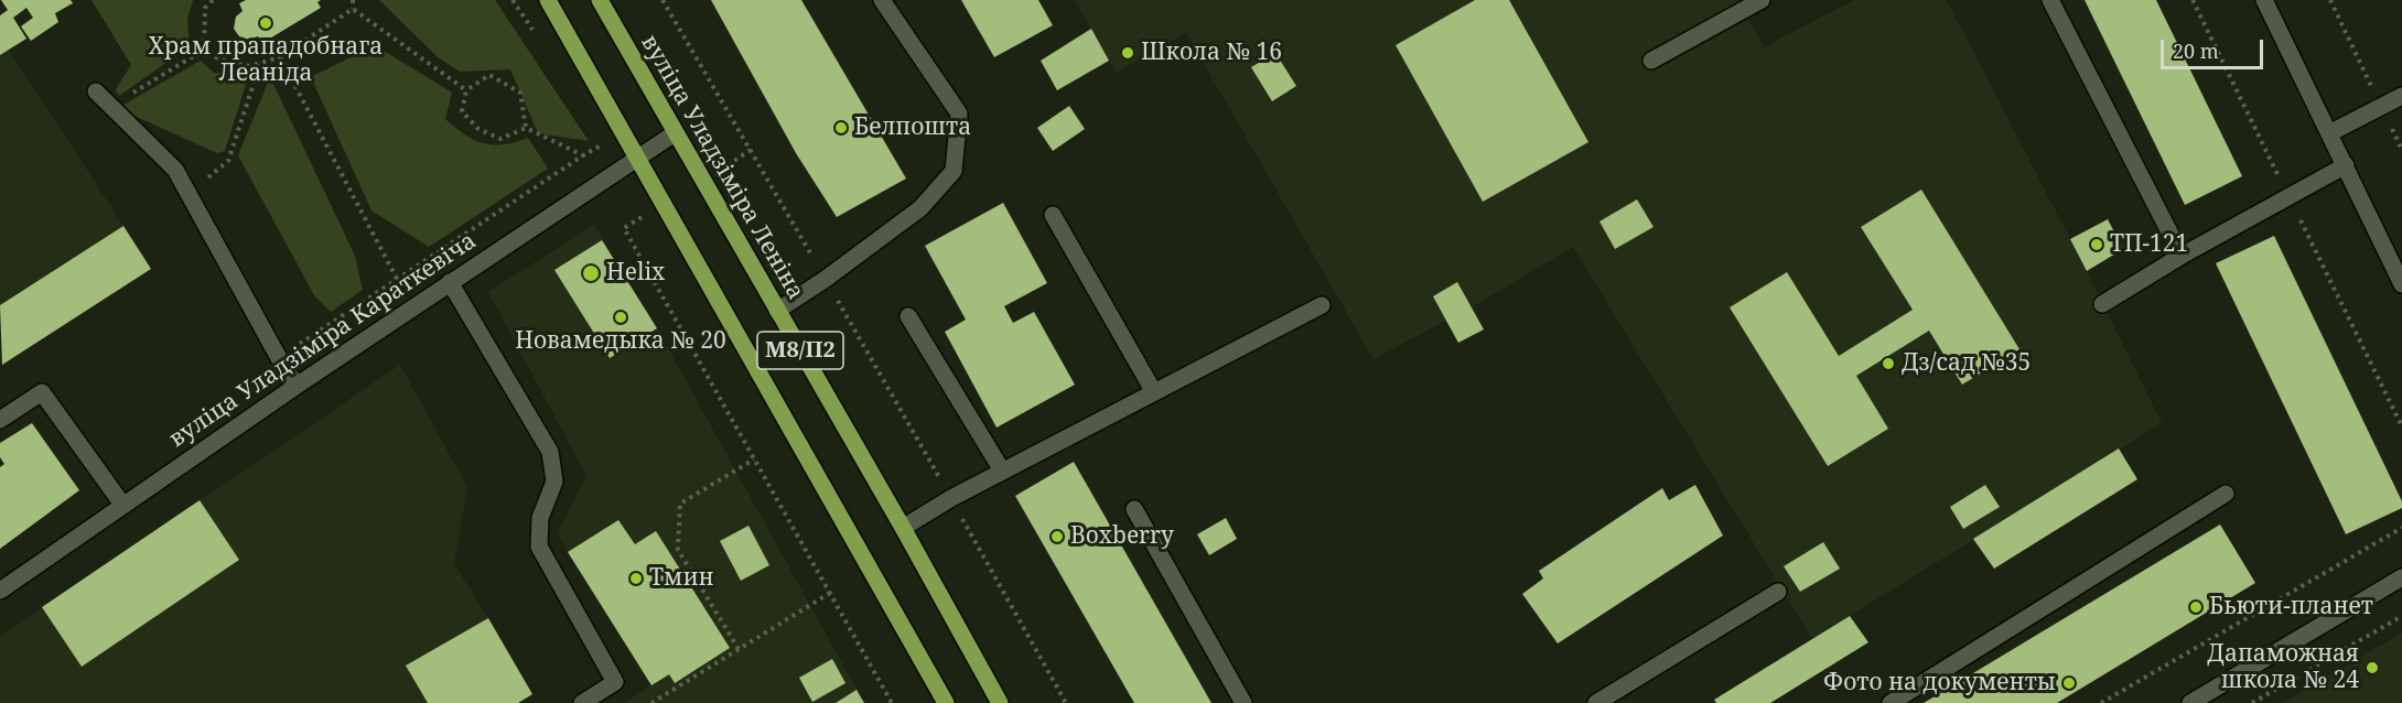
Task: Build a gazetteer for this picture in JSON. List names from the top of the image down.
{
  "streets": {
    "main road": ["вуліца Уладзіміра Леніна", "М8/П2"],
    "street": ["вуліца Уладзіміра Караткевіча"]
  },
  "crossings": [
    ["вуліца Уладзіміра Леніна", "вуліца Уладзіміра Караткевіча"],
    ["вуліца Уладзіміра Караткевіча", "М8/П2"]
  ],
  "places": [
    "Храм прападобнага Леаніда",
    "Школа № 16",
    "Белпошта",
    "ТП-121",
    "Helix",
    "Новамедыка № 20",
    "Дз/сад №35",
    "Boxberry",
    "Тмин",
    "Бьюти-планет",
    "Дапаможная школа № 24",
    "Фото на документы"
  ],
  "scale_bar": "20 m"
}
